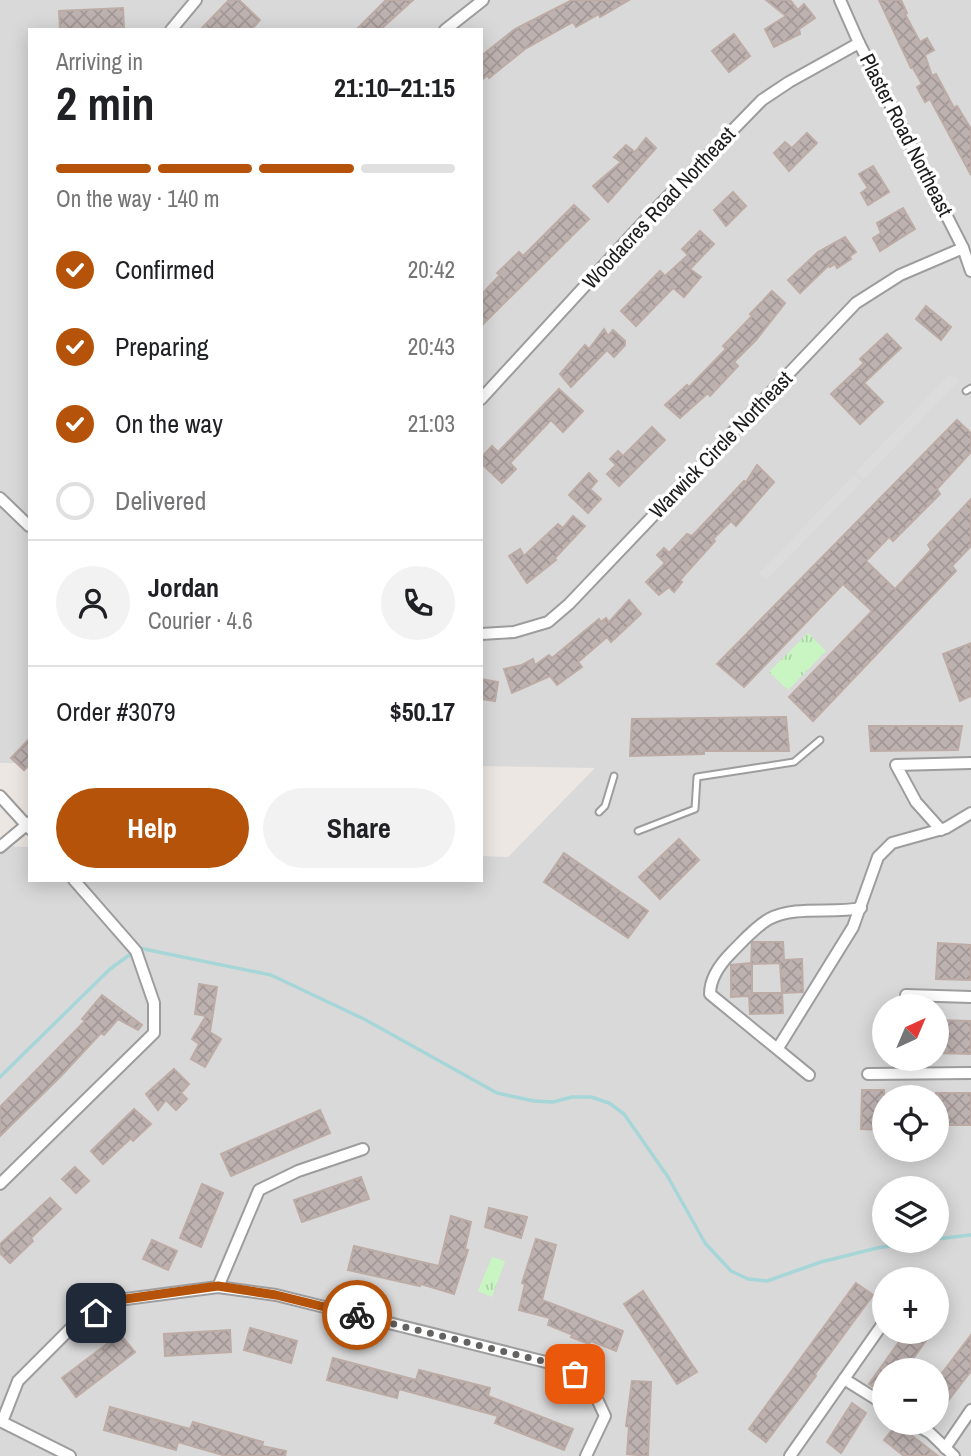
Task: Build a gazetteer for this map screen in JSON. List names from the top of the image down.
{
  "streets": {
    "street": ["Plaster Road Northeast", "Woodacres Road Northeast", "Warwick Circle Northeast"]
  },
  "crossings": [
    ["Plaster Road Northeast", "Woodacres Road Northeast"],
    ["Plaster Road Northeast", "Warwick Circle Northeast"]
  ],
  "north": "top right",
  "page": {
    "heading": ["2 min", "Arriving in", "21:10–21:15"],
    "panel": [
      "Jordan",
      "Courier · 4.6",
      "Order #3079",
      "$50.17"
    ],
    "bar": "On the way · 140 m",
    "list": [
      ["Confirmed", "20:42"],
      ["Preparing", "20:43"],
      ["On the way", "21:03"],
      "Delivered"
    ],
    "buttons": ["Help", "Share"],
    "map_buttons": ["+", "−"]
  }
}
